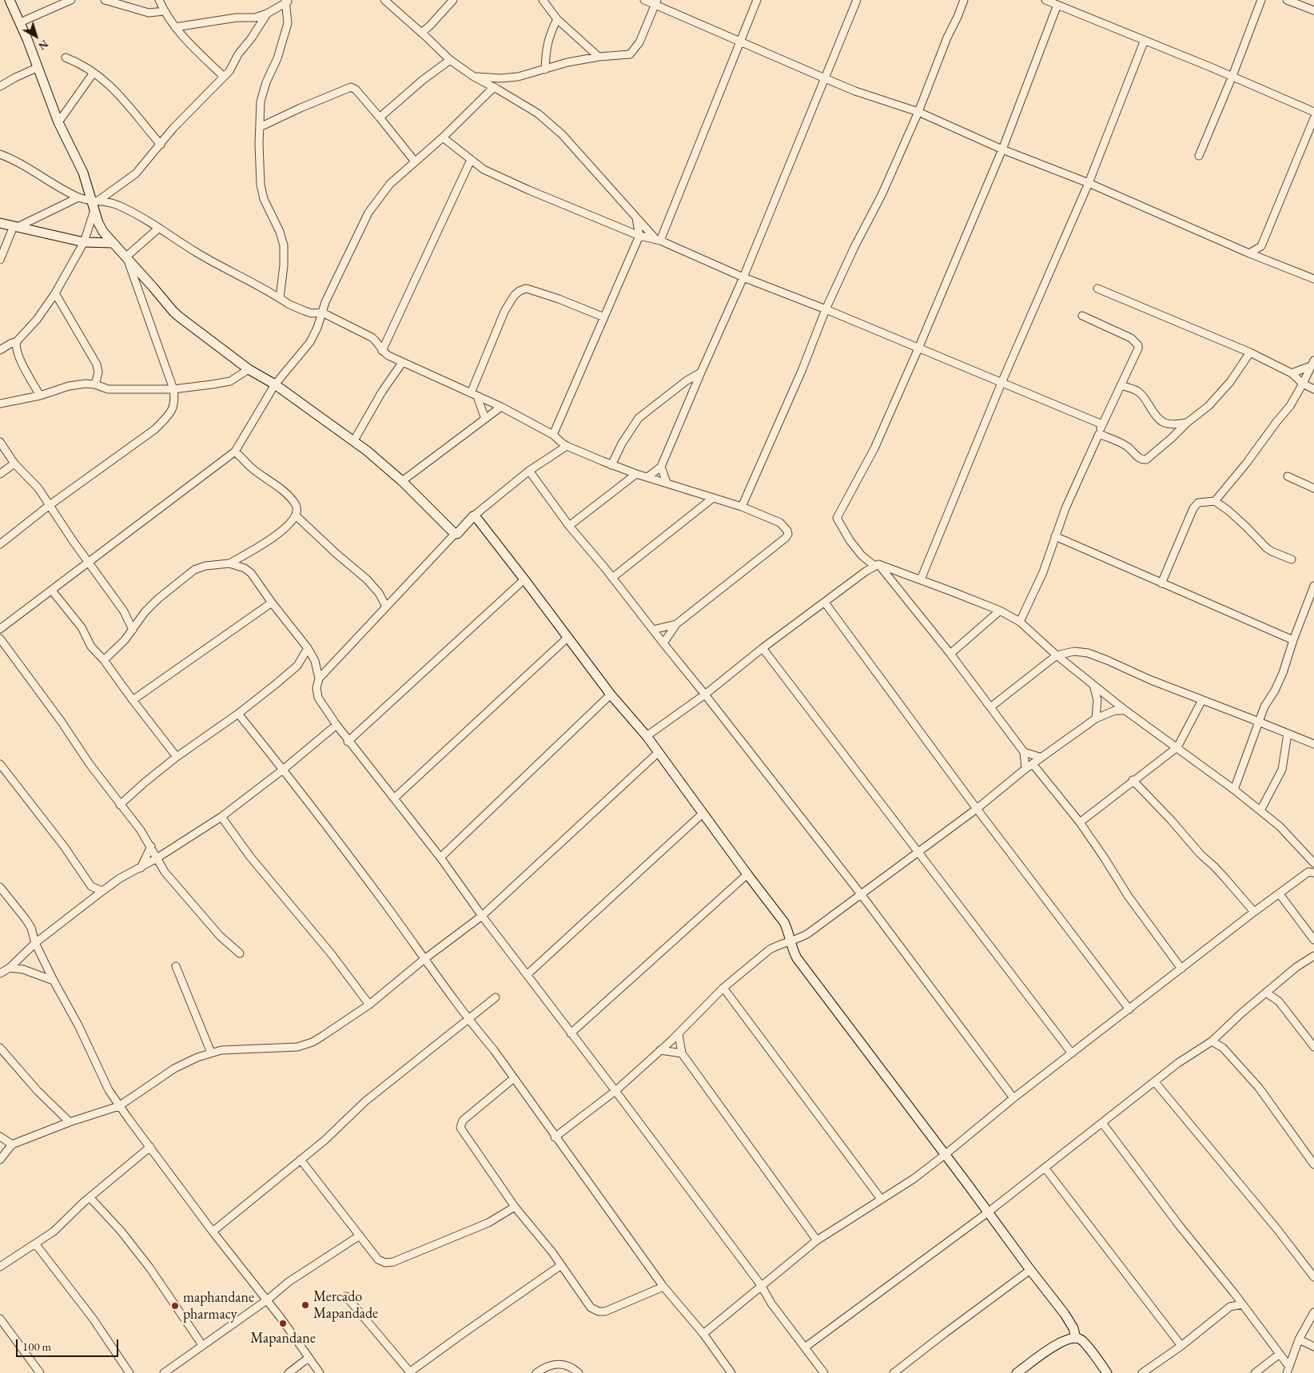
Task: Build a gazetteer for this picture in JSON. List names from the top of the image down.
{
  "places": ["Mercado Mapandade", "maphandane pharmacy", "Mapandane"],
  "scale_bar": "100 m",
  "north": "bottom right"
}
